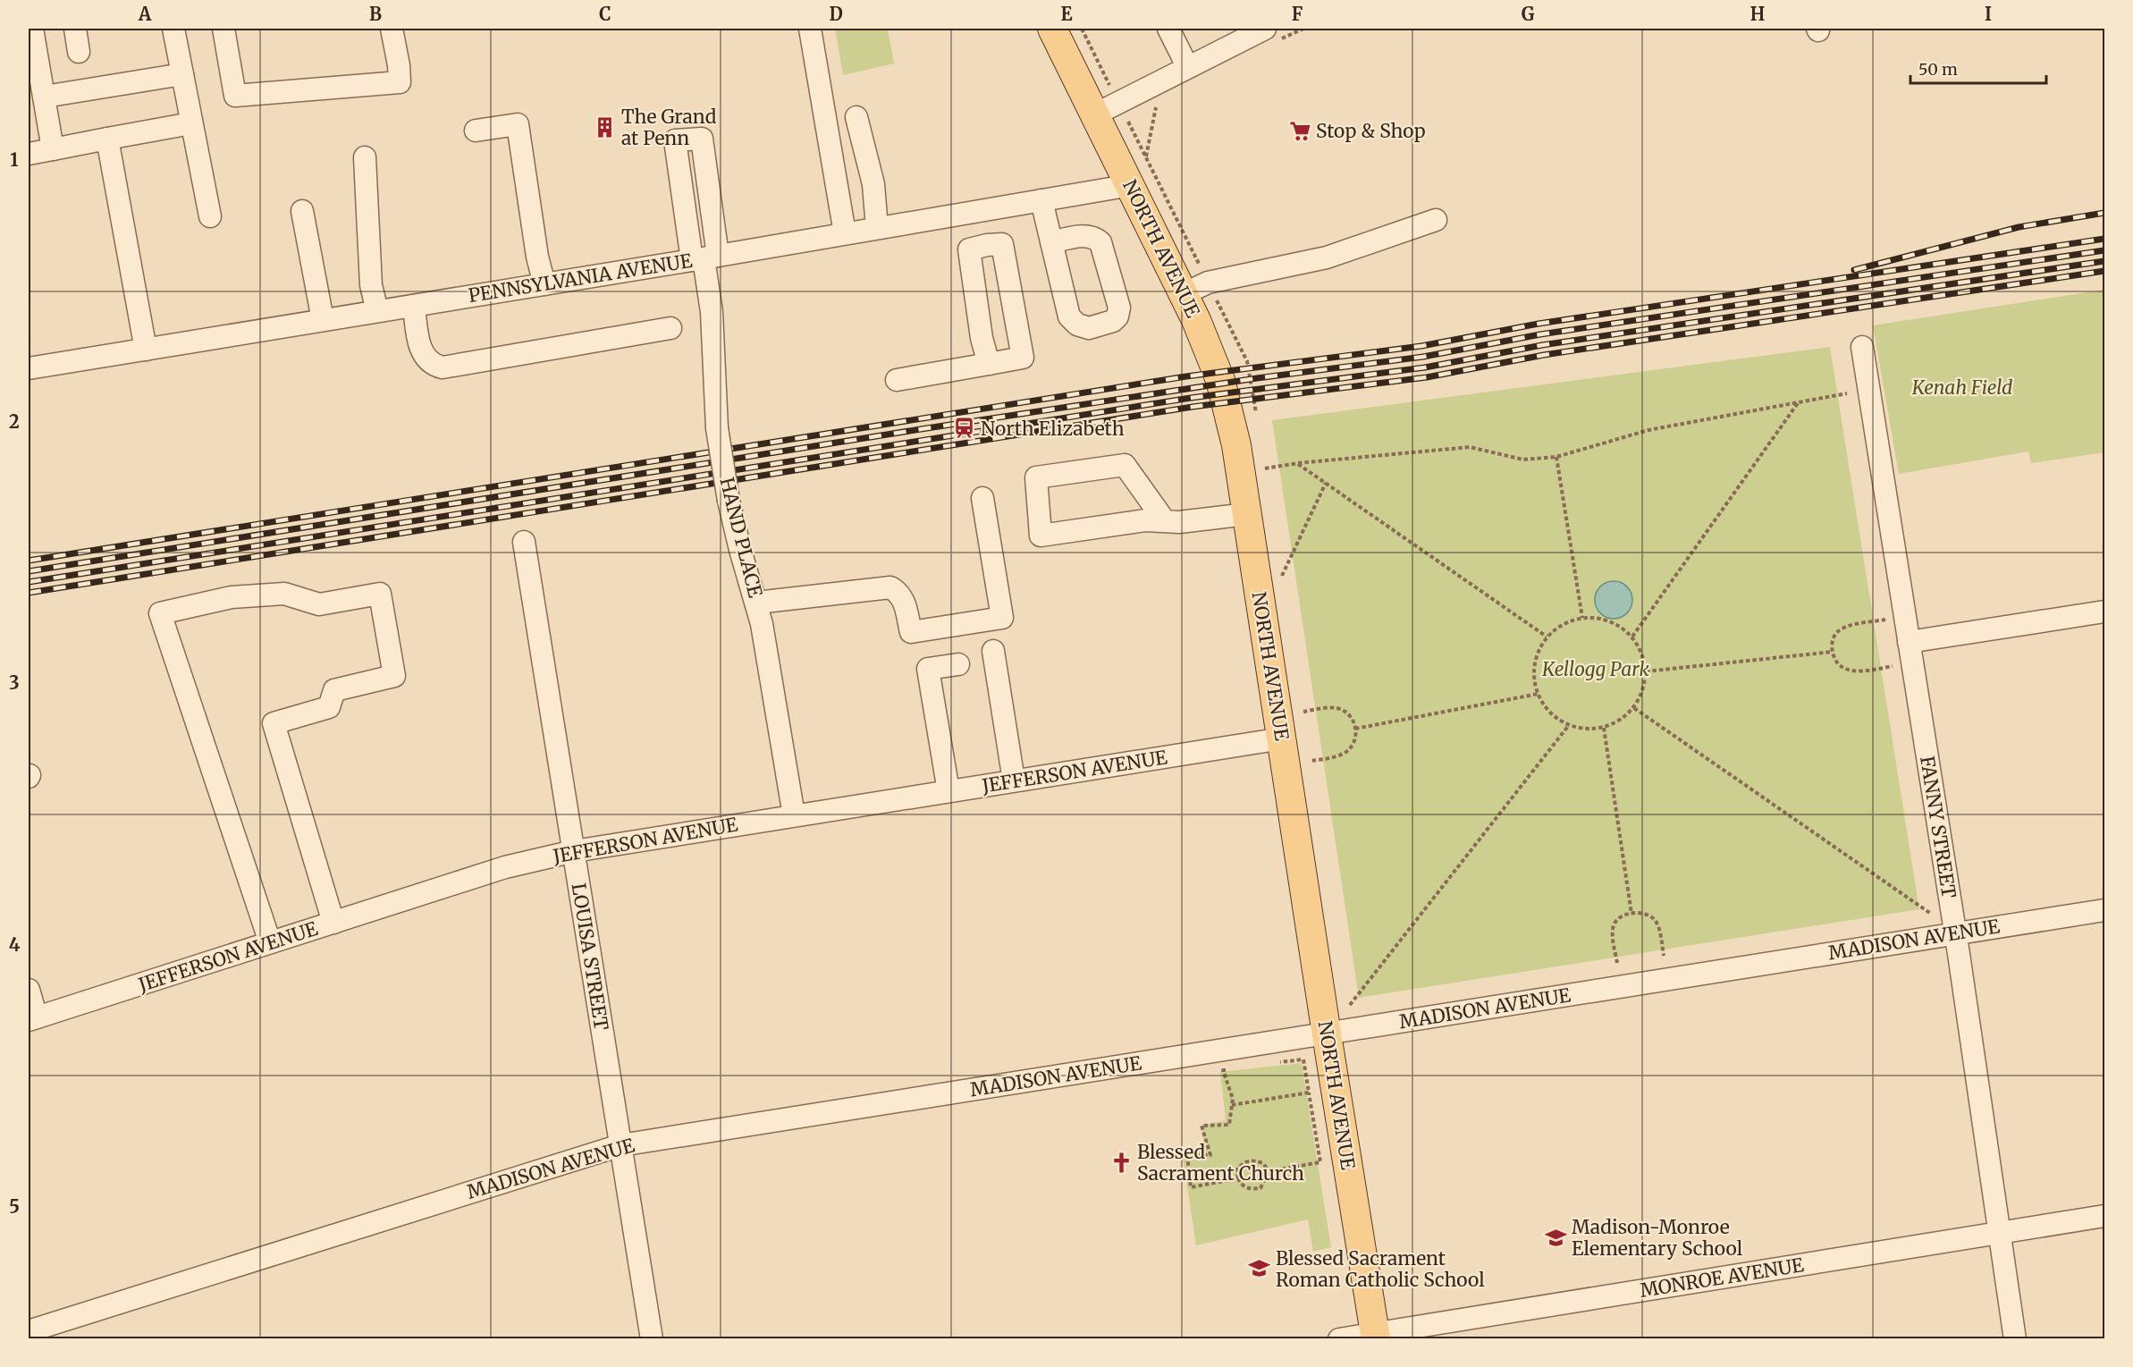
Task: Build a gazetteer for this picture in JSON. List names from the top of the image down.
{
  "streets": {
    "main road": ["NORTH AVENUE"],
    "street": [
      "PENNSYLVANIA AVENUE",
      "HAND PLACE",
      "JEFFERSON AVENUE",
      "FANNY STREET",
      "MADISON AVENUE",
      "LOUISA STREET",
      "MONROE AVENUE"
    ]
  },
  "crossings": [
    ["NORTH AVENUE", "PENNSYLVANIA AVENUE"],
    ["NORTH AVENUE", "JEFFERSON AVENUE"],
    ["NORTH AVENUE", "MADISON AVENUE"],
    ["NORTH AVENUE", "MONROE AVENUE"],
    ["PENNSYLVANIA AVENUE", "HAND PLACE"],
    ["HAND PLACE", "JEFFERSON AVENUE"],
    ["JEFFERSON AVENUE", "LOUISA STREET"],
    ["FANNY STREET", "MADISON AVENUE"],
    ["FANNY STREET", "MONROE AVENUE"],
    ["MADISON AVENUE", "LOUISA STREET"]
  ],
  "parks": ["Kenah Field", "Kellogg Park"],
  "places": {
    "building": ["The Grand at Penn"],
    "supermarket": ["Stop & Shop"],
    "station": ["North Elizabeth"],
    "church": ["Blessed Sacrament Church"],
    "school or university": ["Madison-Monroe Elementary School", "Blessed Sacrament Roman Catholic School"]
  },
  "scale_bar": "50 m",
  "grid": {
    "columns": [
      "A",
      "B",
      "C",
      "D",
      "E",
      "F",
      "G",
      "H",
      "I"
    ],
    "rows": [
      "1",
      "2",
      "3",
      "4",
      "5"
    ]
  }
}
